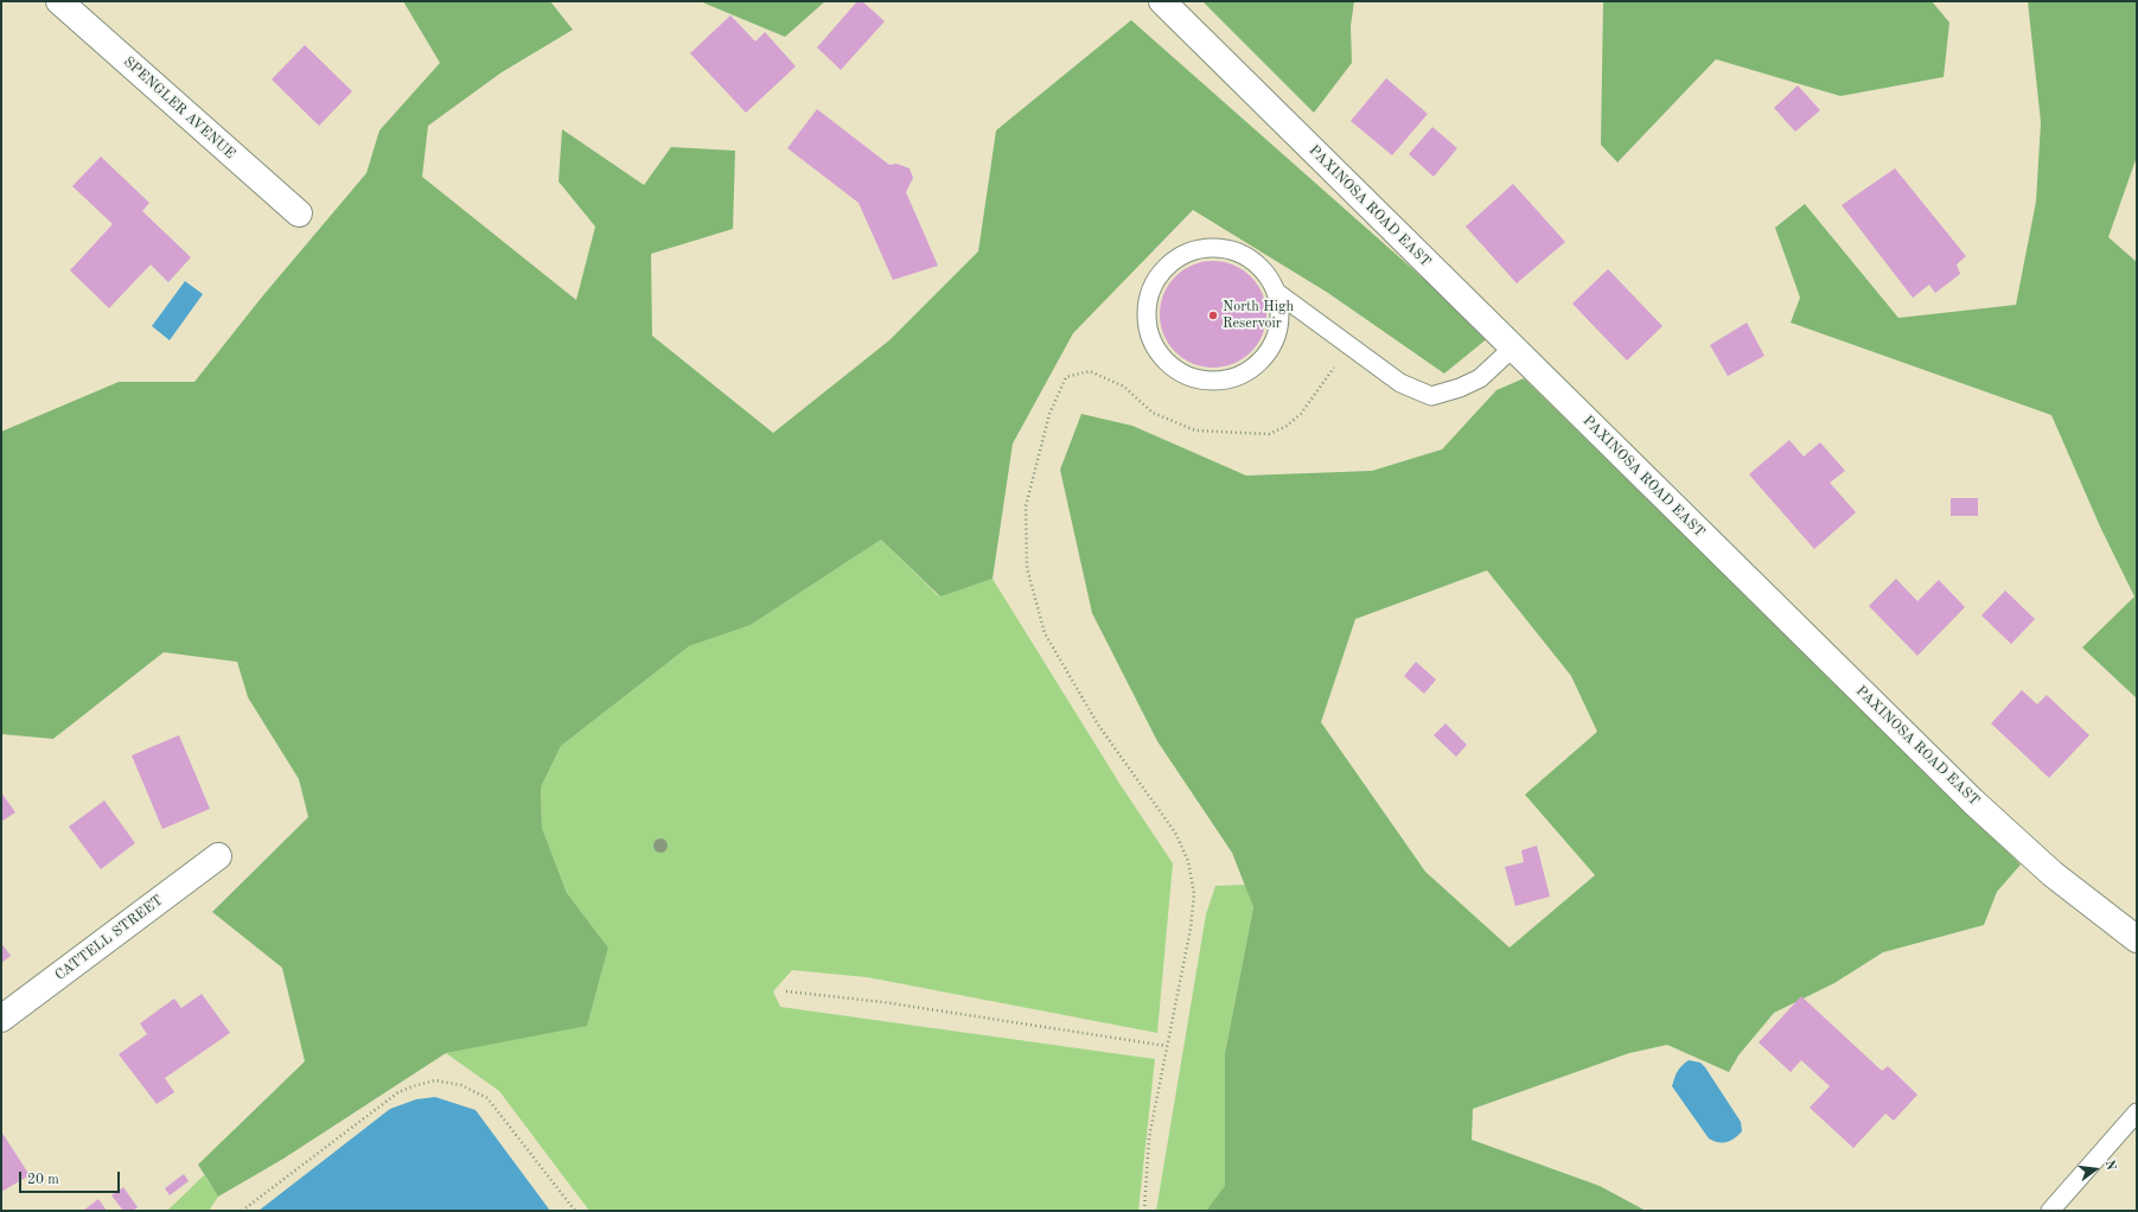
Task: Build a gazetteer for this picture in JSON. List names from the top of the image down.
{
  "streets": {
    "street": ["SPENGLER AVENUE", "PAXINOSA ROAD EAST", "CATTELL STREET"]
  },
  "places": ["North High Reservoir"],
  "scale_bar": "20 m",
  "north": "right"
}
